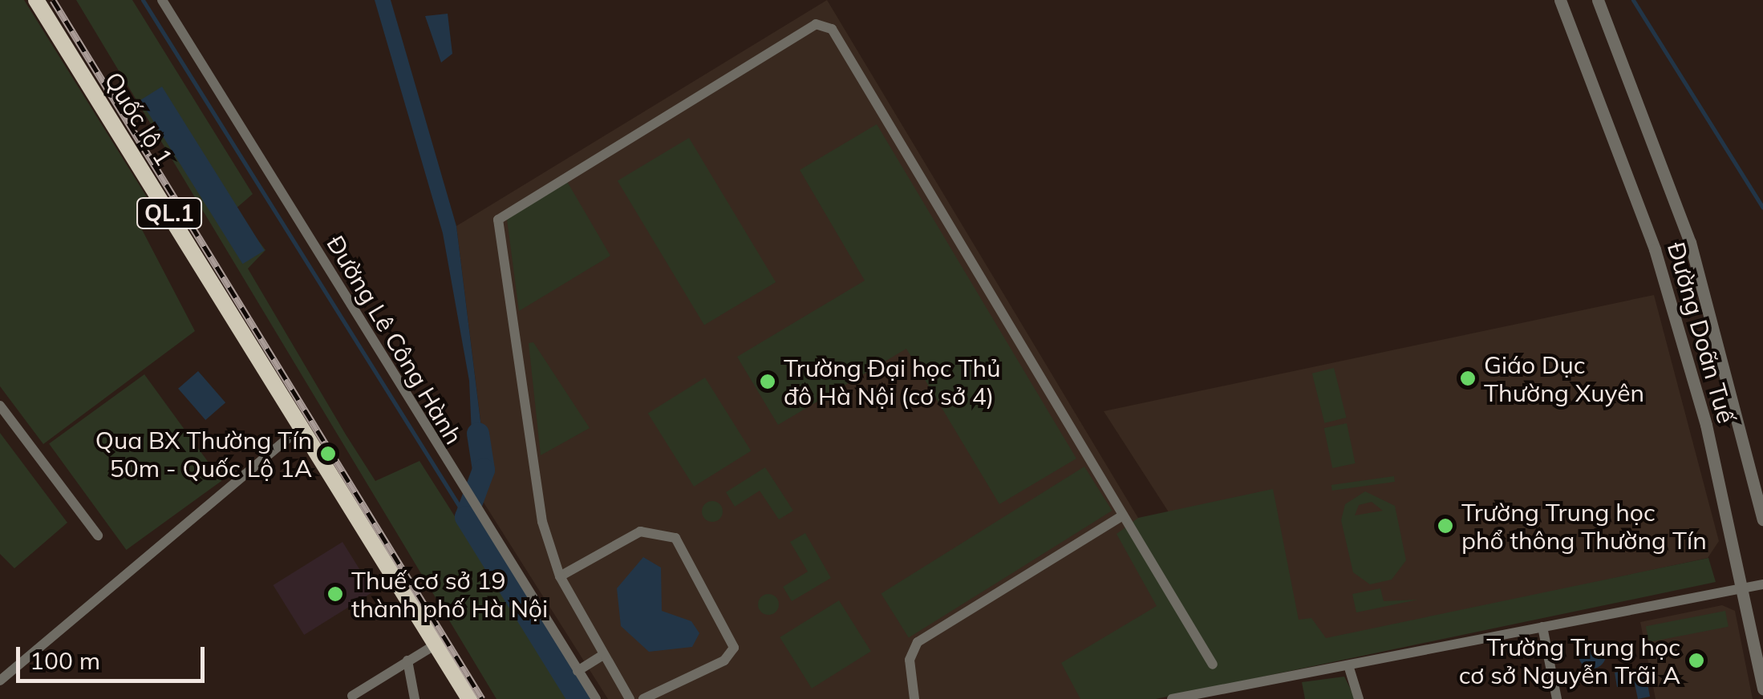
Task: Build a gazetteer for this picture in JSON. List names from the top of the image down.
{
  "streets": {
    "highway": ["Quốc lộ 1", "QL.1"],
    "street": ["Đường Doãn Tuế", "Đường Lê Công Hành"]
  },
  "crossings": [
    ["Quốc lộ 1", "QL.1"]
  ],
  "places": [
    "Giáo Dục Thường Xuyên",
    "Trường Đại học Thủ đô Hà Nội (cơ sở 4)",
    "Qua BX Thường Tín 50m - Quốc Lộ 1A",
    "Trường Trung học phổ thông Thường Tín",
    "Thuế cơ sở 19 thành phố Hà Nội",
    "Trường Trung học cơ sở Nguyễn Trãi A"
  ],
  "scale_bar": "100 m"
}
